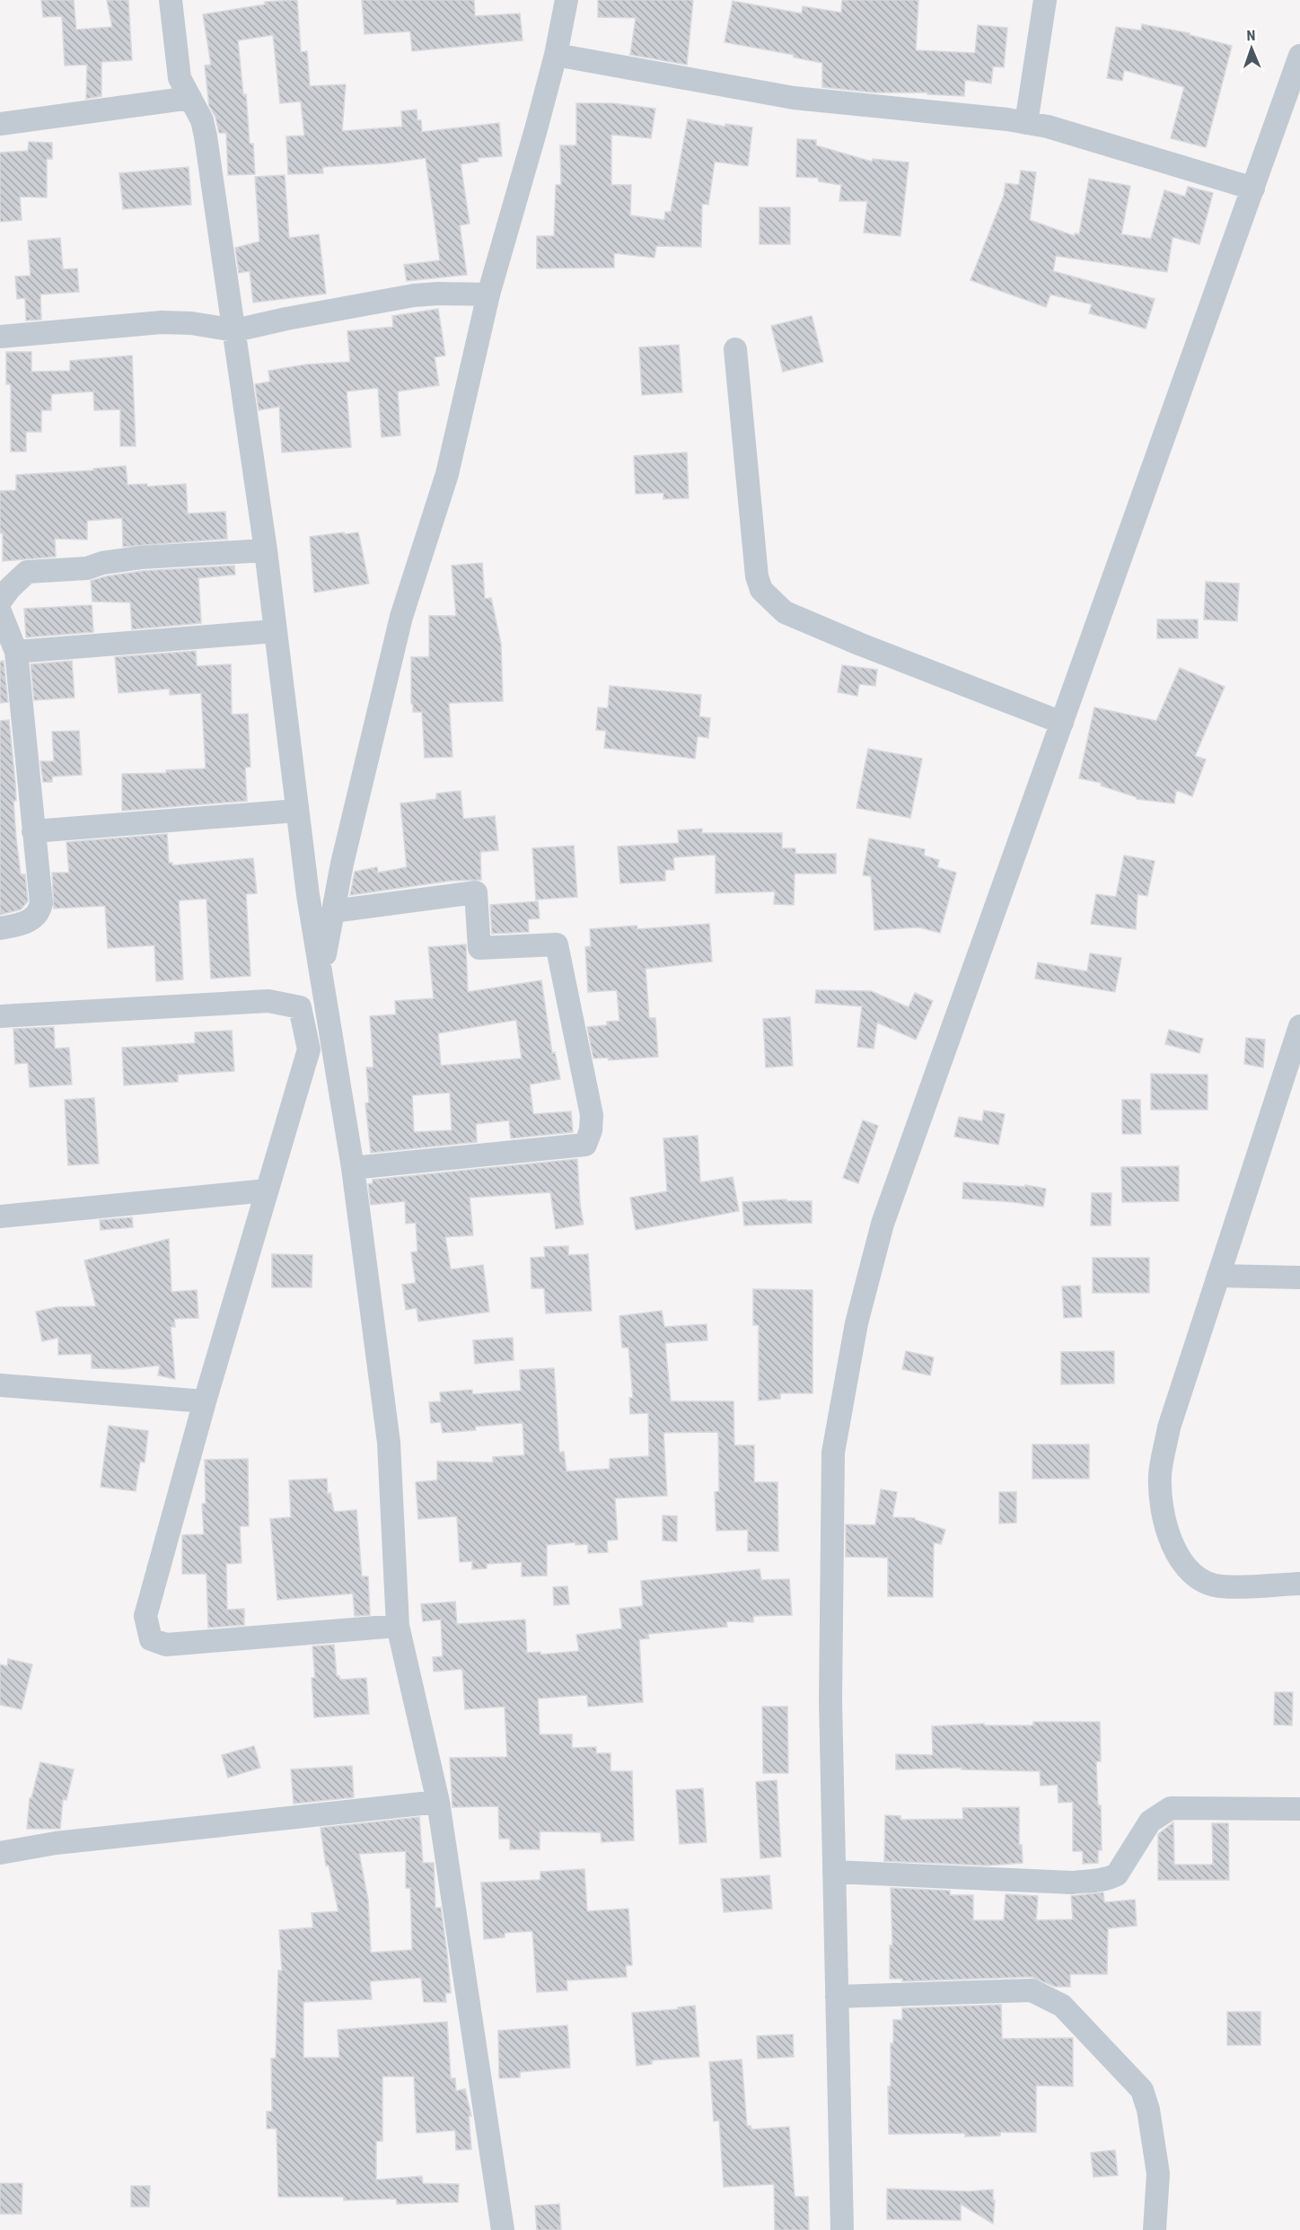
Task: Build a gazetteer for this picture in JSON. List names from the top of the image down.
{
  "north": "top"
}
